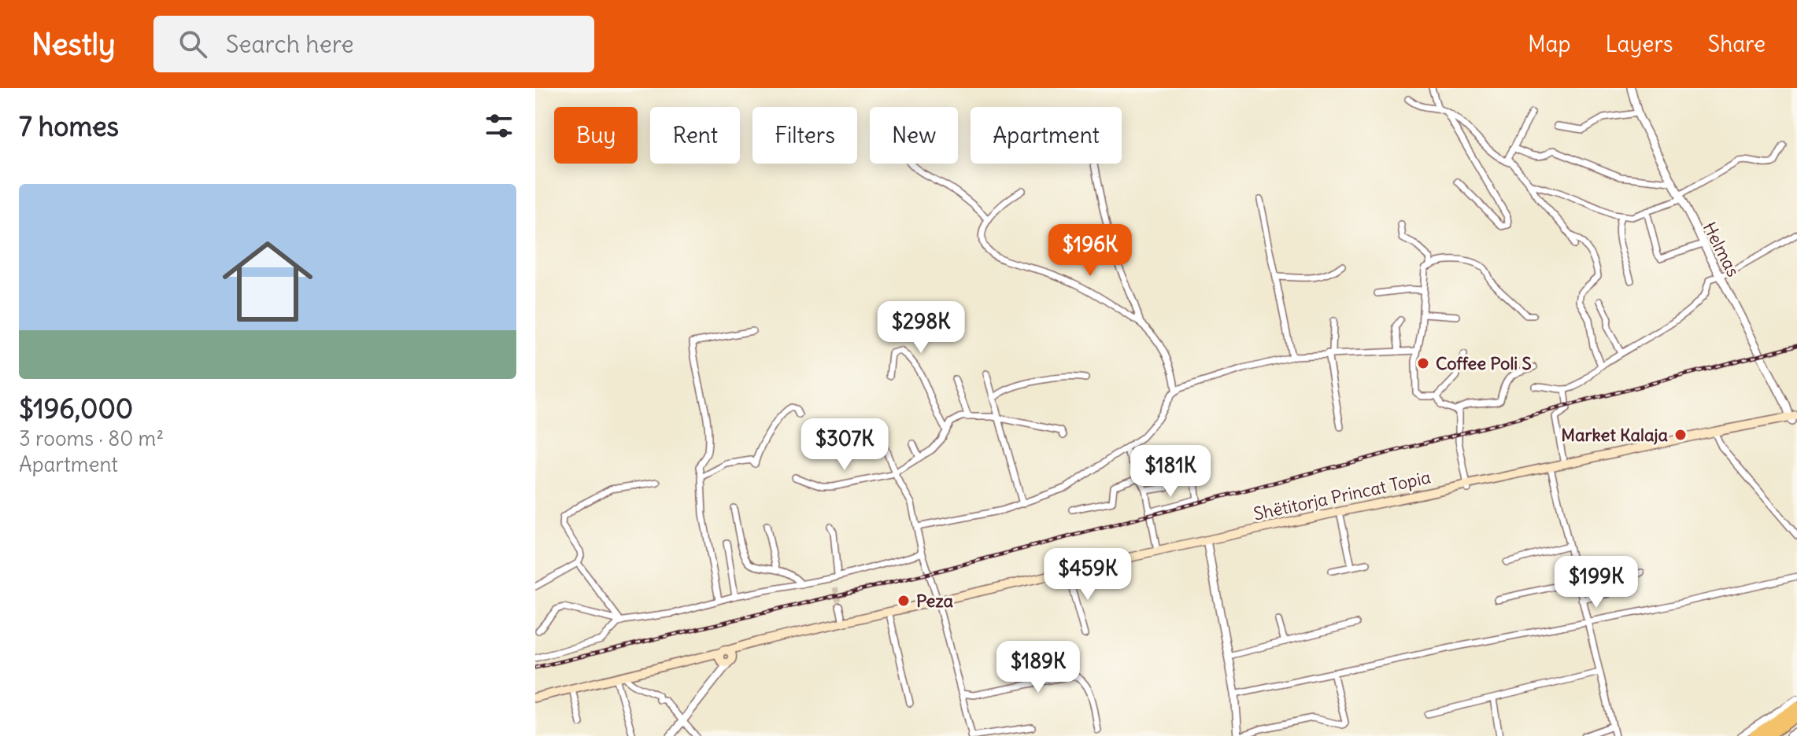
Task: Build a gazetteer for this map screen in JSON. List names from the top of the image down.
{
  "streets": {
    "main road": ["Shëtitorja Princat Topia"],
    "street": ["Helmas"]
  },
  "crossings": [
    ["Helmas", "Shëtitorja Princat Topia"]
  ],
  "places": ["Coffee Poli S", "Market Kalaja", "Peza"],
  "page": {
    "header": "Nestly",
    "search": "Search here",
    "nav": ["Map", "Layers", "Share"],
    "heading": "7 homes",
    "chip": [
      "Buy",
      "Rent",
      "Filters",
      "New",
      "Apartment"
    ],
    "list": [
      {
        "name": "$196,000",
        "note": "3 rooms · 80 m² · Apartment"
      }
    ],
    "price": [
      "$196K",
      "$298K",
      "$307K",
      "$181K",
      "$459K",
      "$199K",
      "$189K"
    ]
  }
}
